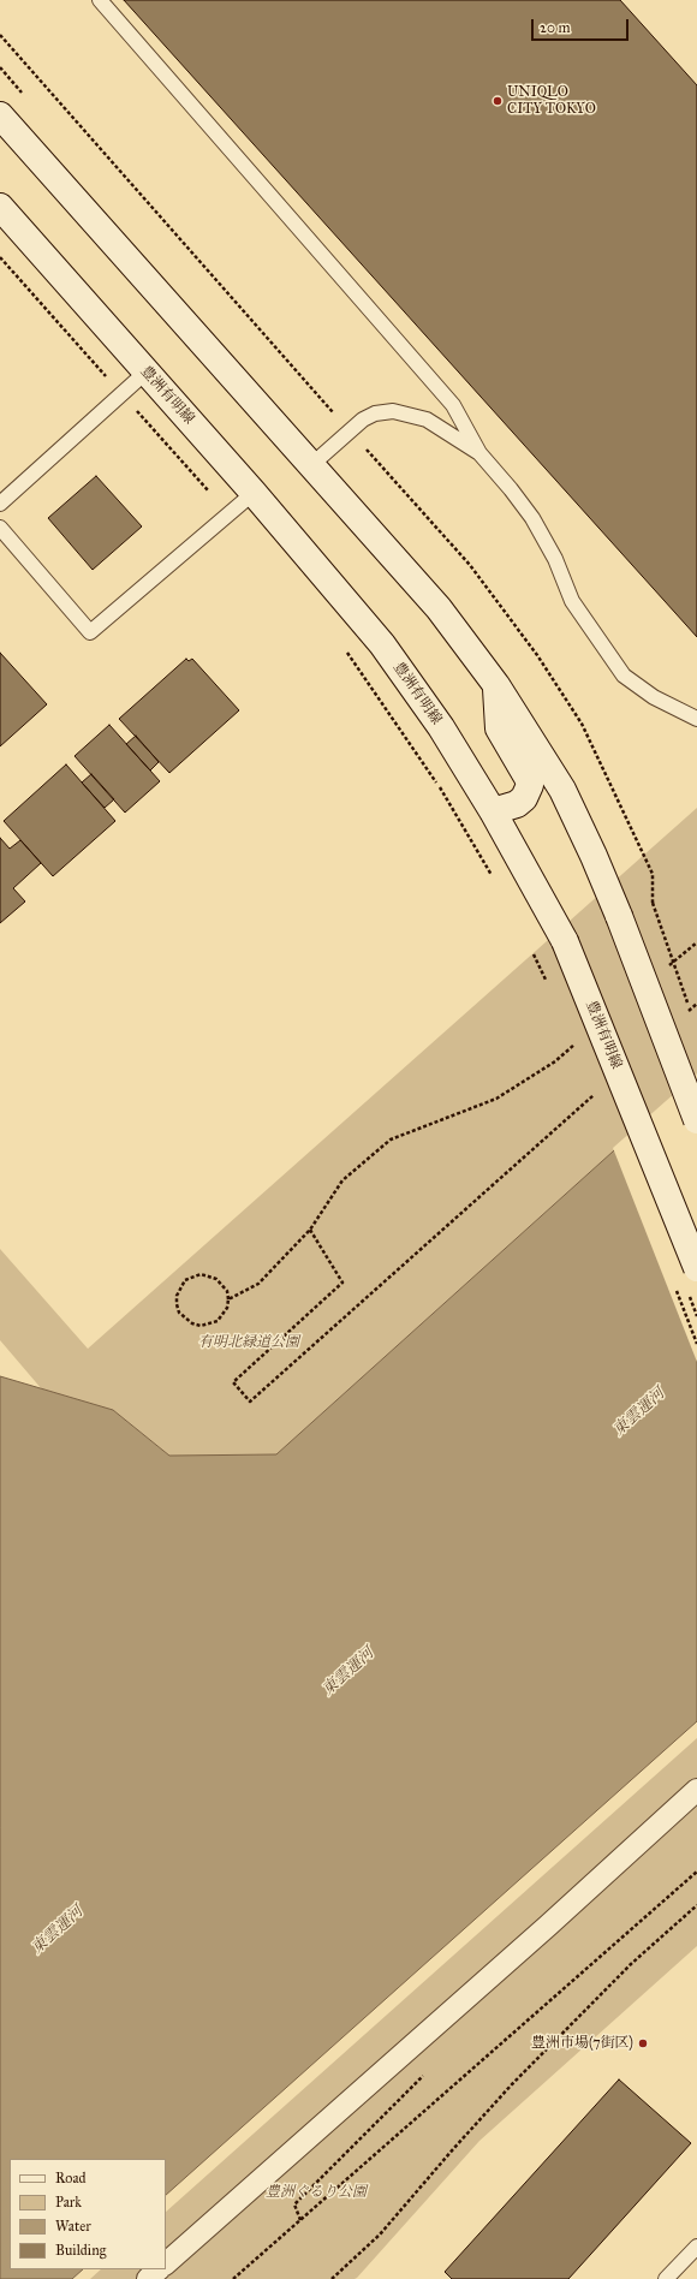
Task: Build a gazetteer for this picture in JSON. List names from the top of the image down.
{
  "streets": {
    "main road": ["豊洲有明線"]
  },
  "water": ["東雲運河"],
  "parks": ["有明北緑道公園", "豊洲ぐるり公園"],
  "places": ["UNIQLO CITY TOKYO", "豊洲市場(7街区)"],
  "legend": [
    "Road",
    "Park",
    "Water",
    "Building"
  ],
  "scale_bar": "20 m"
}
